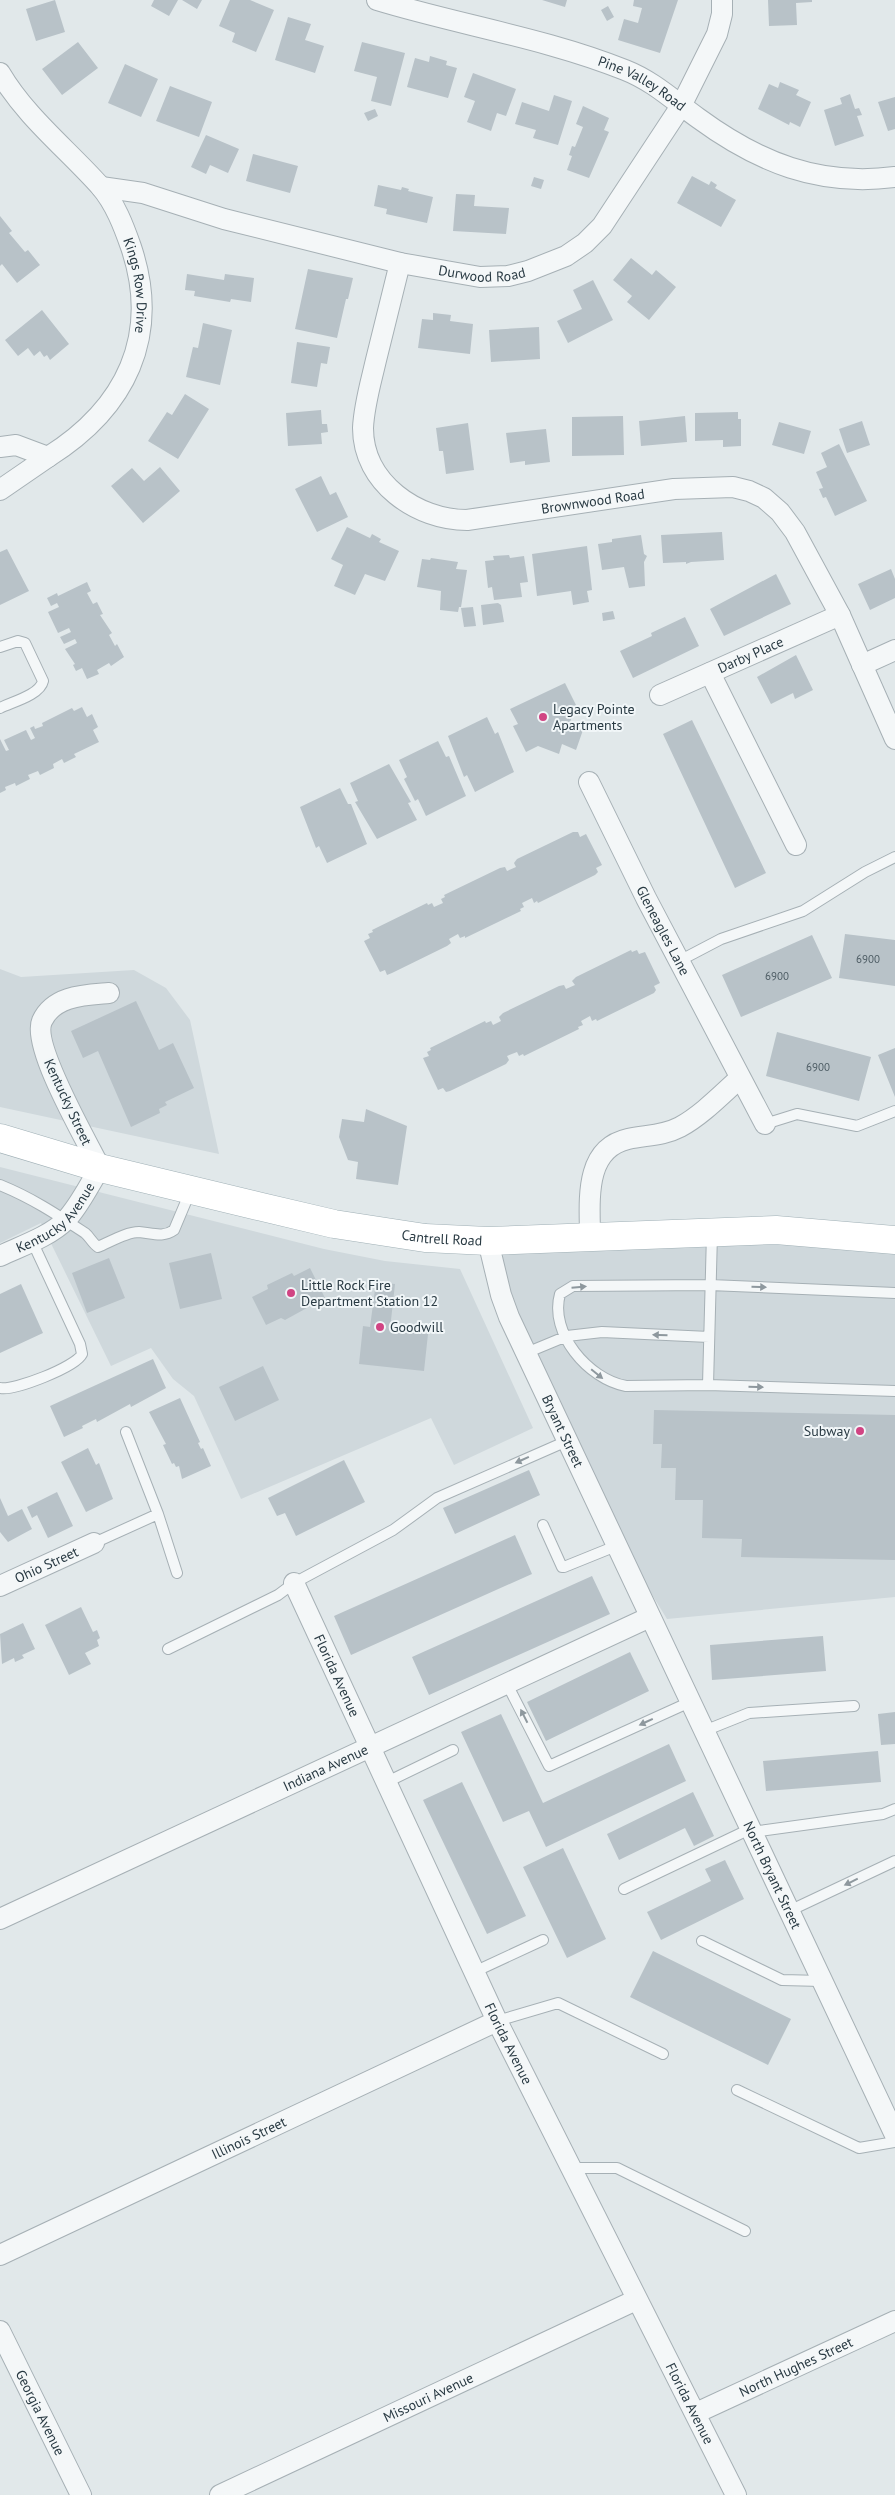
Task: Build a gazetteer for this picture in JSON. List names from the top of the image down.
{
  "streets": {
    "main road": ["Cantrell Road"],
    "street": [
      "Pine Valley Road",
      "Durwood Road",
      "Kings Row Drive",
      "Brownwood Road",
      "Darby Place",
      "Gleneagles Lane",
      "Kentucky Street",
      "Kentucky Avenue",
      "Bryant Street",
      "Ohio Street",
      "Florida Avenue",
      "Indiana Avenue",
      "North Bryant Street",
      "Illinois Street",
      "North Hughes Street",
      "Missouri Avenue",
      "Georgia Avenue"
    ]
  },
  "crossings": [
    ["Pine Valley Road", "Durwood Road"],
    ["Durwood Road", "Kings Row Drive"],
    ["Durwood Road", "Brownwood Road"],
    ["Brownwood Road", "Darby Place"],
    ["Kentucky Street", "Kentucky Avenue"],
    ["Kentucky Street", "Cantrell Road"],
    ["Kentucky Avenue", "Cantrell Road"],
    ["Cantrell Road", "Bryant Street"],
    ["Bryant Street", "Indiana Avenue"],
    ["Bryant Street", "North Bryant Street"],
    ["Florida Avenue", "Indiana Avenue"],
    ["Florida Avenue", "Illinois Street"],
    ["Florida Avenue", "North Hughes Street"],
    ["Florida Avenue", "Missouri Avenue"],
    ["Indiana Avenue", "North Bryant Street"]
  ],
  "places": [
    "Legacy Pointe Apartments",
    "Little Rock Fire Department Station 12",
    "Goodwill",
    "Subway"
  ],
  "house_numbers": ["6900", "6900", "6900"]
}
